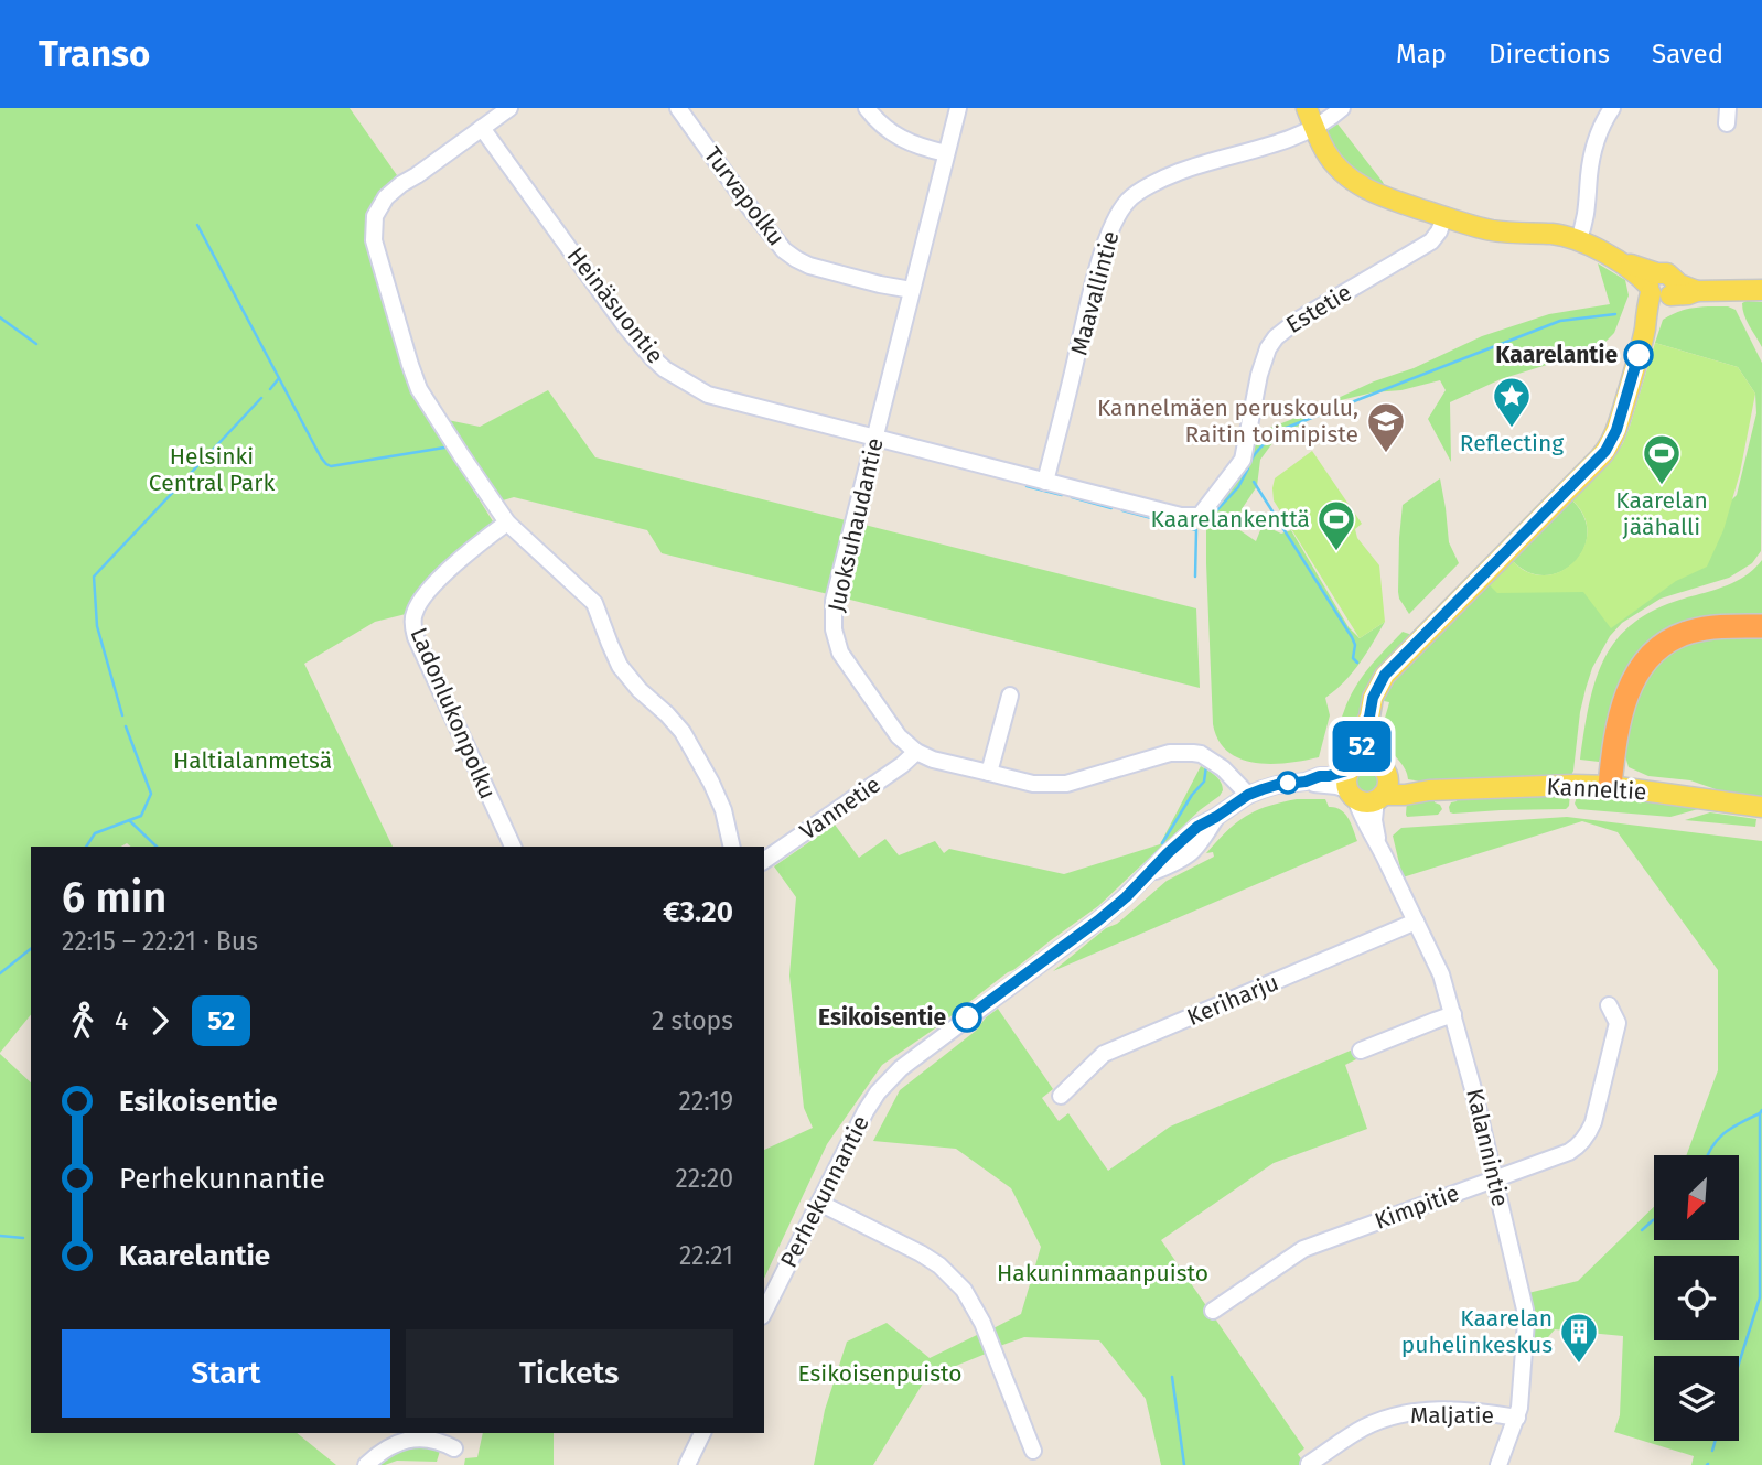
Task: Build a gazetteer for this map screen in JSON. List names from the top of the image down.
{
  "streets": {
    "main road": ["Kanneltie"],
    "street": [
      "Turvapolku",
      "Maavallintie",
      "Heinäsuontie",
      "Estetie",
      "Juoksuhaudantie",
      "Ladonlukonpolku",
      "Vannetie",
      "Keriharju",
      "Kalannintie",
      "Perhekunnantie",
      "Kimpitie",
      "Maljatie"
    ]
  },
  "crossings": [
    ["Turvapolku", "Juoksuhaudantie"],
    ["Maavallintie", "Heinäsuontie"],
    ["Heinäsuontie", "Estetie"],
    ["Heinäsuontie", "Juoksuhaudantie"],
    ["Juoksuhaudantie", "Vannetie"],
    ["Juoksuhaudantie", "Perhekunnantie"],
    ["Kanneltie", "Kalannintie"],
    ["Kanneltie", "Perhekunnantie"],
    ["Keriharju", "Kalannintie"],
    ["Kalannintie", "Perhekunnantie"],
    ["Kalannintie", "Kimpitie"],
    ["Kalannintie", "Maljatie"]
  ],
  "parks": [
    "Helsinki Central Park",
    "Haltialanmetsä",
    "Hakuninmaanpuisto",
    "Esikoisenpuisto"
  ],
  "places": {
    "other": ["Kaarelantie", "Esikoisentie"],
    "place": ["Reflecting"],
    "school or university": ["Kannelmäen peruskoulu, Raitin toimipiste"],
    "sports": ["Kaarelan jäähalli", "Kaarelankenttä"],
    "building": ["Kaarelan puhelinkeskus"]
  },
  "lines": ["bus line 52"],
  "north": "bottom left",
  "page": {
    "header": "Transo",
    "nav": ["Map", "Directions", "Saved"],
    "on_map": "52",
    "heading": ["6 min", "22:15 – 22:21 · Bus", "€3.20"],
    "legs": ["4", "52", "2 stops"],
    "list": [
      {
        "name": "Esikoisentie",
        "value": "22:19"
      },
      {
        "name": "Perhekunnantie",
        "value": "22:20"
      },
      {
        "name": "Kaarelantie",
        "value": "22:21"
      }
    ],
    "buttons": ["Start", "Tickets"]
  }
}
